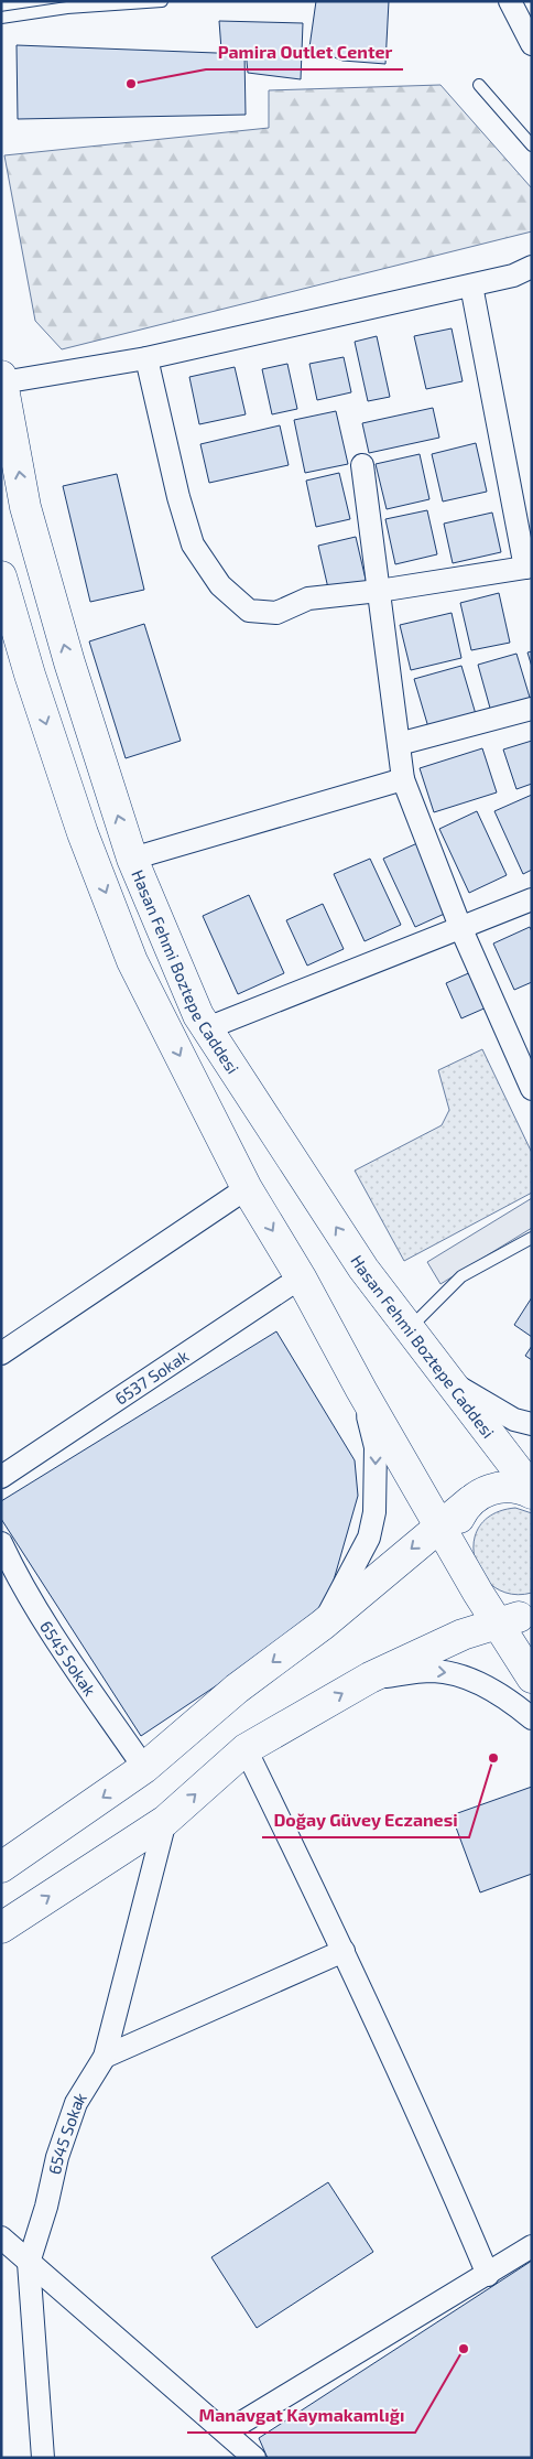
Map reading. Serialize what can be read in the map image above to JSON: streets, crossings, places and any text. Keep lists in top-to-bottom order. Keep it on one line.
{"streets":{"main road":["Hasan Fehmi Boztepe Caddesi"],"street":["6537 Sokak","6545 Sokak"]},"places":["Pamira Outlet Center","Doğay Güvey Eczanesi","Manavgat Kaymakamlığı"]}
